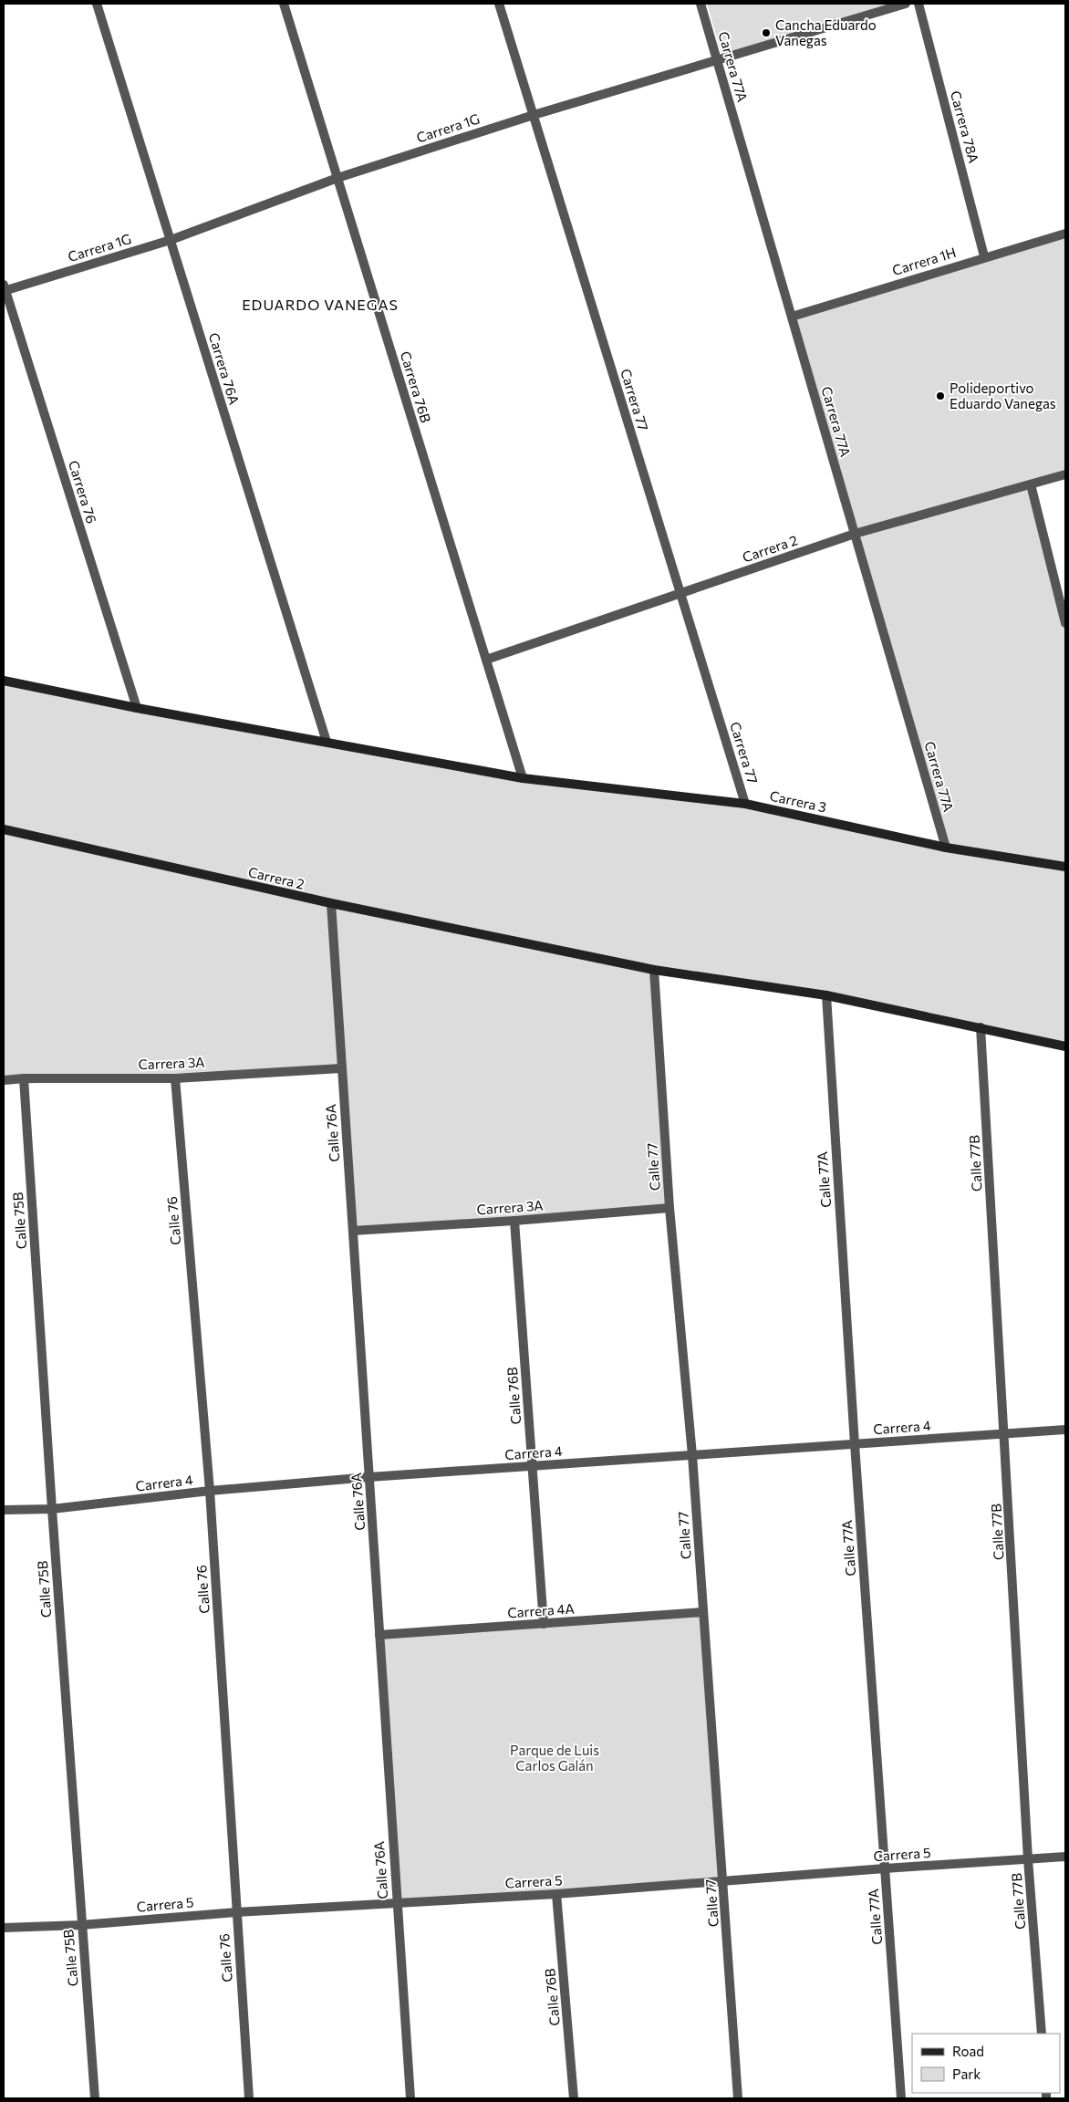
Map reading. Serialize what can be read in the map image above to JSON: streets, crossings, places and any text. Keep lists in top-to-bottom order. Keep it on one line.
{"streets":{"main road":["Carrera 2","Carrera 3"],"street":["Carrera 77A","Carrera 78A","Carrera 1G","Carrera 1H","Carrera 76A","Carrera 76B","Carrera 77","Carrera 76","Carrera 3A","Calle 76A","Calle 77B","Calle 77","Calle 77A","Calle 75B","Calle 76","Calle 76B","Carrera 4","Carrera 4A","Carrera 5"]},"crossings":[["Carrera 77A","Carrera 1G"],["Carrera 77A","Carrera 1H"],["Carrera 77A","Carrera 2"],["Carrera 77A","Carrera 3"],["Carrera 78A","Carrera 1H"],["Carrera 1G","Carrera 76A"],["Carrera 1G","Carrera 76B"],["Carrera 1G","Carrera 77"],["Carrera 1G","Carrera 76"],["Carrera 76B","Carrera 2"],["Carrera 76B","Carrera 3"],["Carrera 77","Carrera 2"],["Carrera 77","Carrera 3"],["Carrera 2","Calle 76A"],["Carrera 2","Calle 77"],["Carrera 3A","Calle 76A"],["Carrera 3A","Calle 77"],["Carrera 3A","Calle 75B"],["Carrera 3A","Calle 76"],["Carrera 3A","Calle 76B"],["Calle 76A","Carrera 4"],["Calle 76A","Carrera 4A"],["Calle 76A","Carrera 5"],["Calle 77B","Carrera 4"],["Calle 77B","Carrera 5"],["Calle 77","Carrera 4"],["Calle 77","Carrera 4A"],["Calle 77","Carrera 5"],["Calle 77A","Carrera 4"],["Calle 77A","Carrera 5"],["Calle 75B","Carrera 4"],["Calle 75B","Carrera 5"],["Calle 76","Carrera 4"],["Calle 76","Carrera 5"],["Calle 76B","Carrera 4"],["Calle 76B","Carrera 4A"],["Calle 76B","Carrera 5"]],"districts":["EDUARDO VANEGAS"],"parks":["Parque de Luis Carlos Galán"],"places":["Cancha Eduardo Vanegas","Polideportivo Eduardo Vanegas"],"legend":["Road","Park"]}
